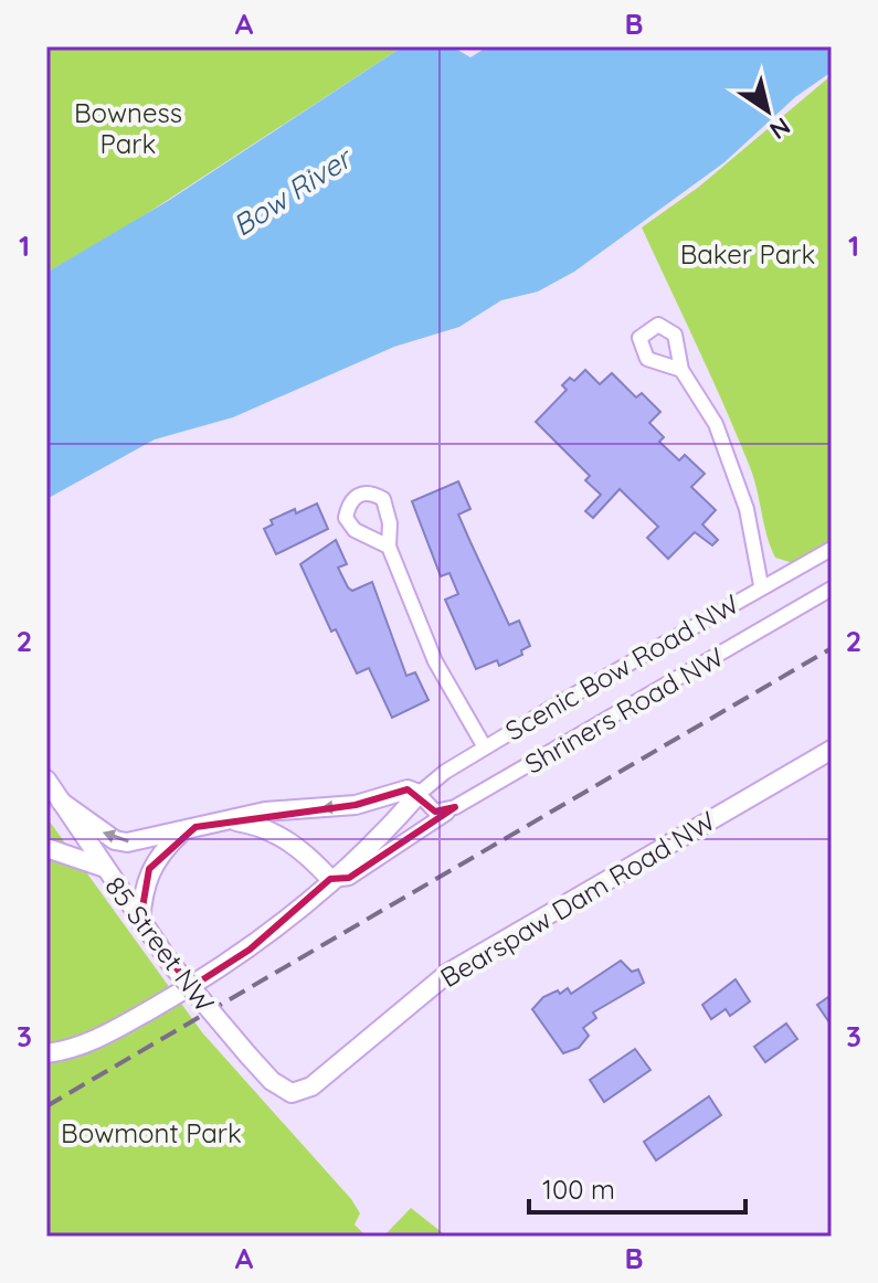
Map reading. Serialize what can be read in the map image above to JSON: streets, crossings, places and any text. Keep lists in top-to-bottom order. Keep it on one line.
{"streets":{"street":["Scenic Bow Road NW","Shriners Road NW","Bearspaw Dam Road NW","85 Street NW"]},"crossings":[["Bearspaw Dam Road NW","85 Street NW"]],"water":["Bow River"],"parks":["Bowness Park","Baker Park","Bowmont Park"],"scale_bar":"100 m","north":"bottom right","grid":{"columns":["A","B"],"rows":["1","2","3"]}}
